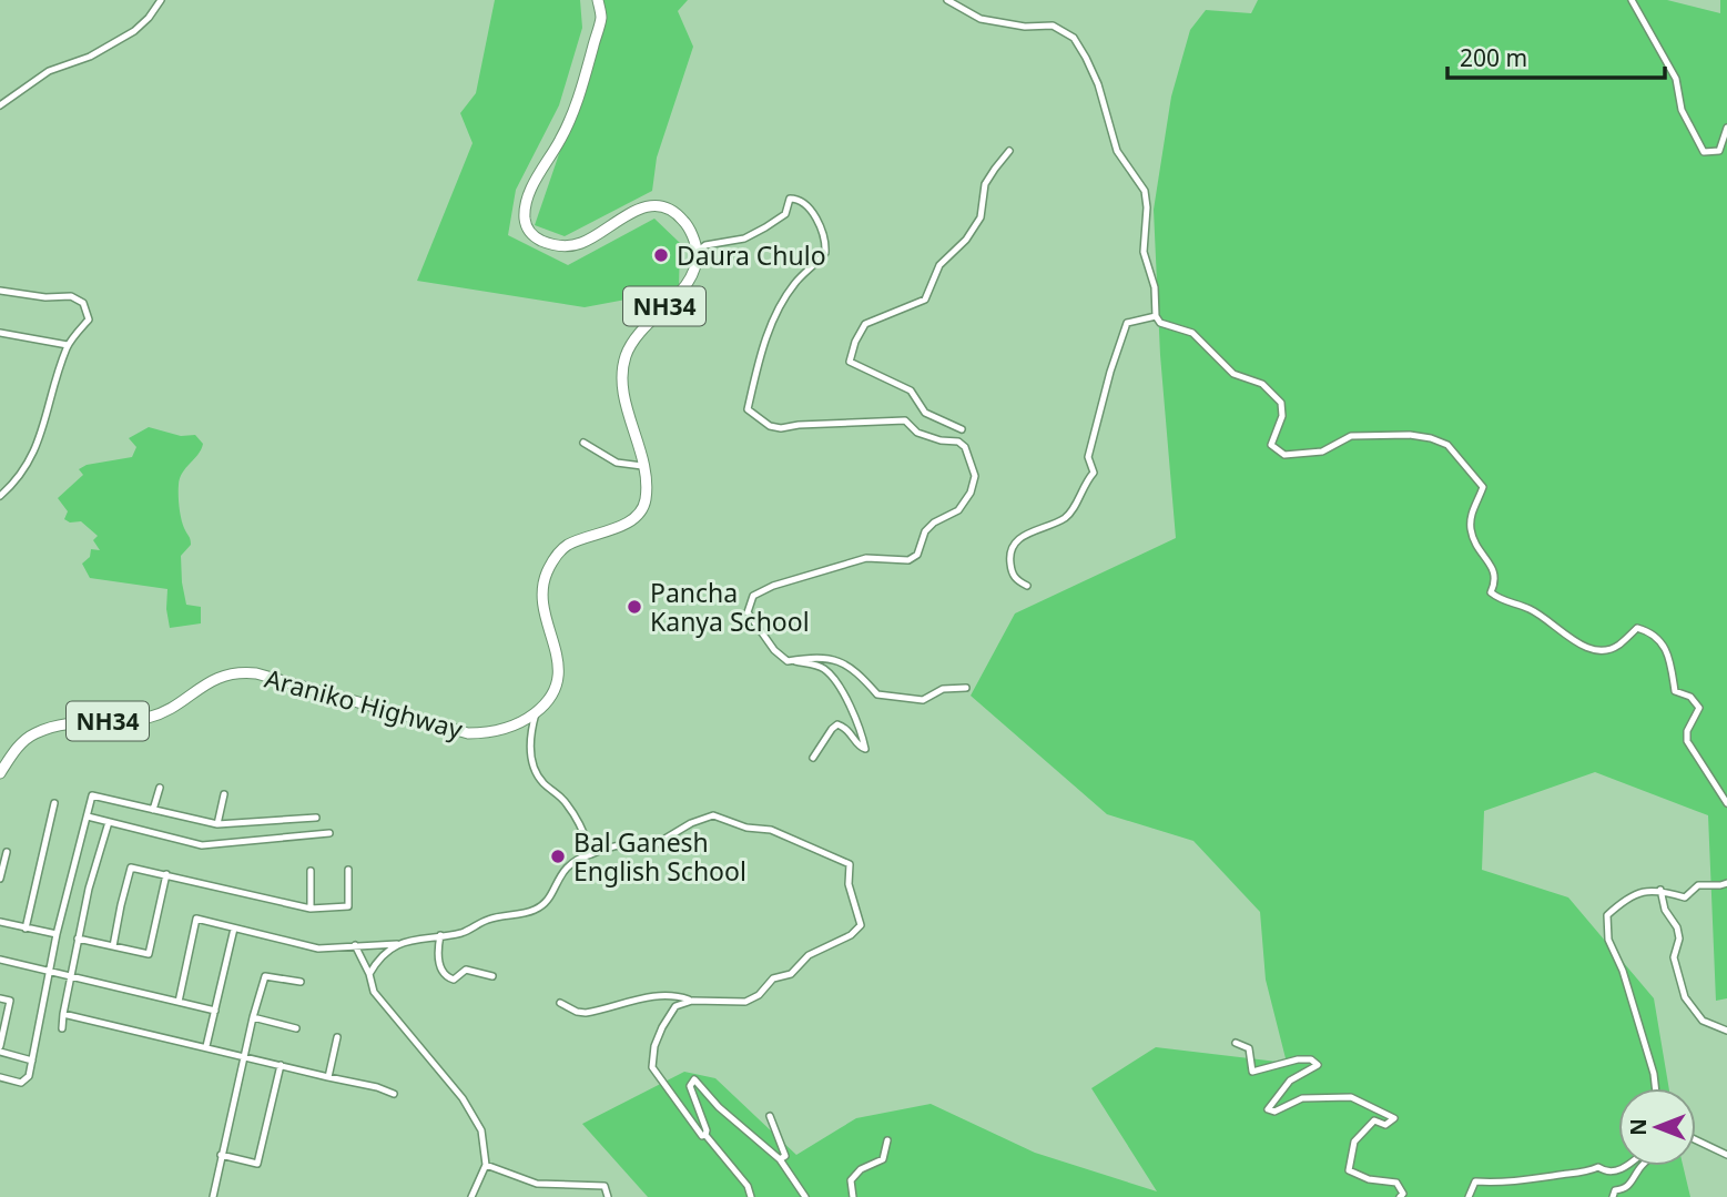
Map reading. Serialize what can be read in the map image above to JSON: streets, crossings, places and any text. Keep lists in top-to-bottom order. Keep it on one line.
{"streets":{"highway":["NH34","Araniko Highway"]},"crossings":[["NH34","Araniko Highway"]],"places":["Daura Chulo","Pancha Kanya School","Bal Ganesh English School"],"scale_bar":"200 m","north":"left"}
